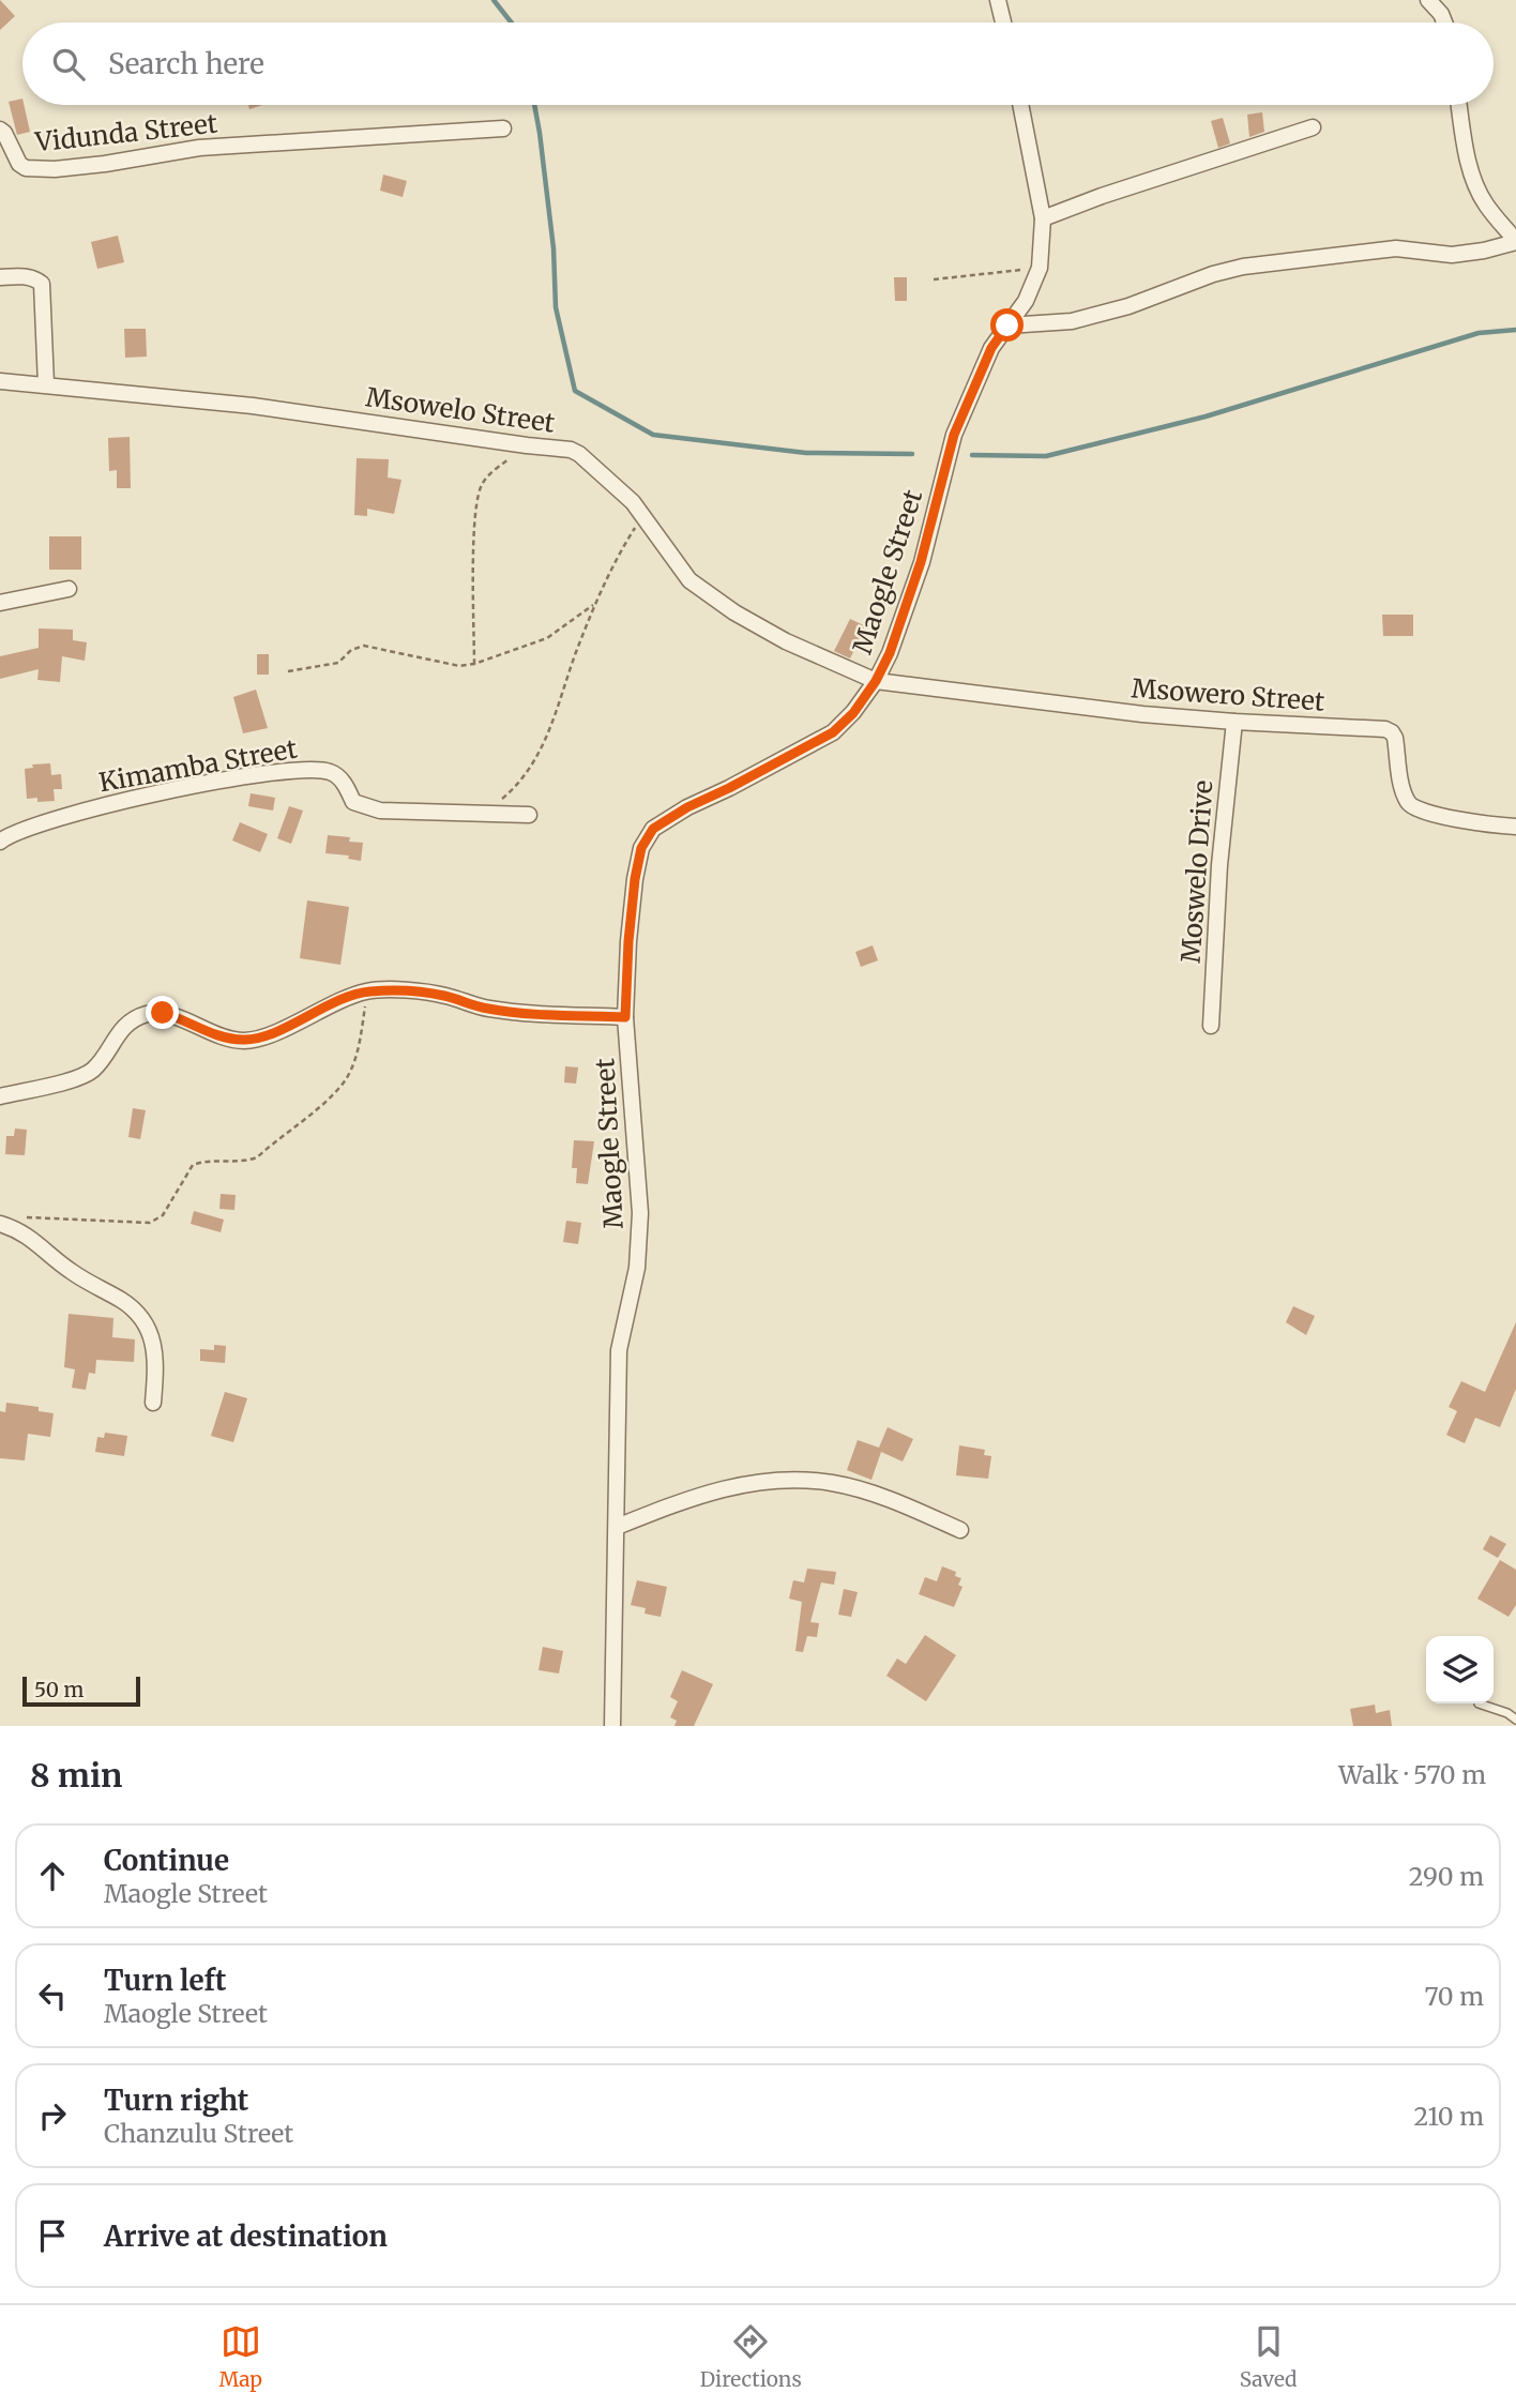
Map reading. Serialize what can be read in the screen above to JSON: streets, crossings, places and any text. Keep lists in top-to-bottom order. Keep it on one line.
{"streets":{"street":["Vidunda Street","Msowelo Street","Maogle Street","Msowero Street","Kimamba Street","Moswelo Drive"]},"crossings":[["Msowelo Street","Maogle Street"],["Msowelo Street","Msowero Street"],["Maogle Street","Msowero Street"],["Msowero Street","Moswelo Drive"]],"scale_bar":"50 m","page":{"search":"Search here","scale":"50 m","heading":["8 min","Walk · 570 m"],"list":[["Continue","Maogle Street","290 m"],["Turn left","Maogle Street","70 m"],["Turn right","Chanzulu Street","210 m"],"Arrive at destination"],"nav":["Map","Directions","Saved"]}}
